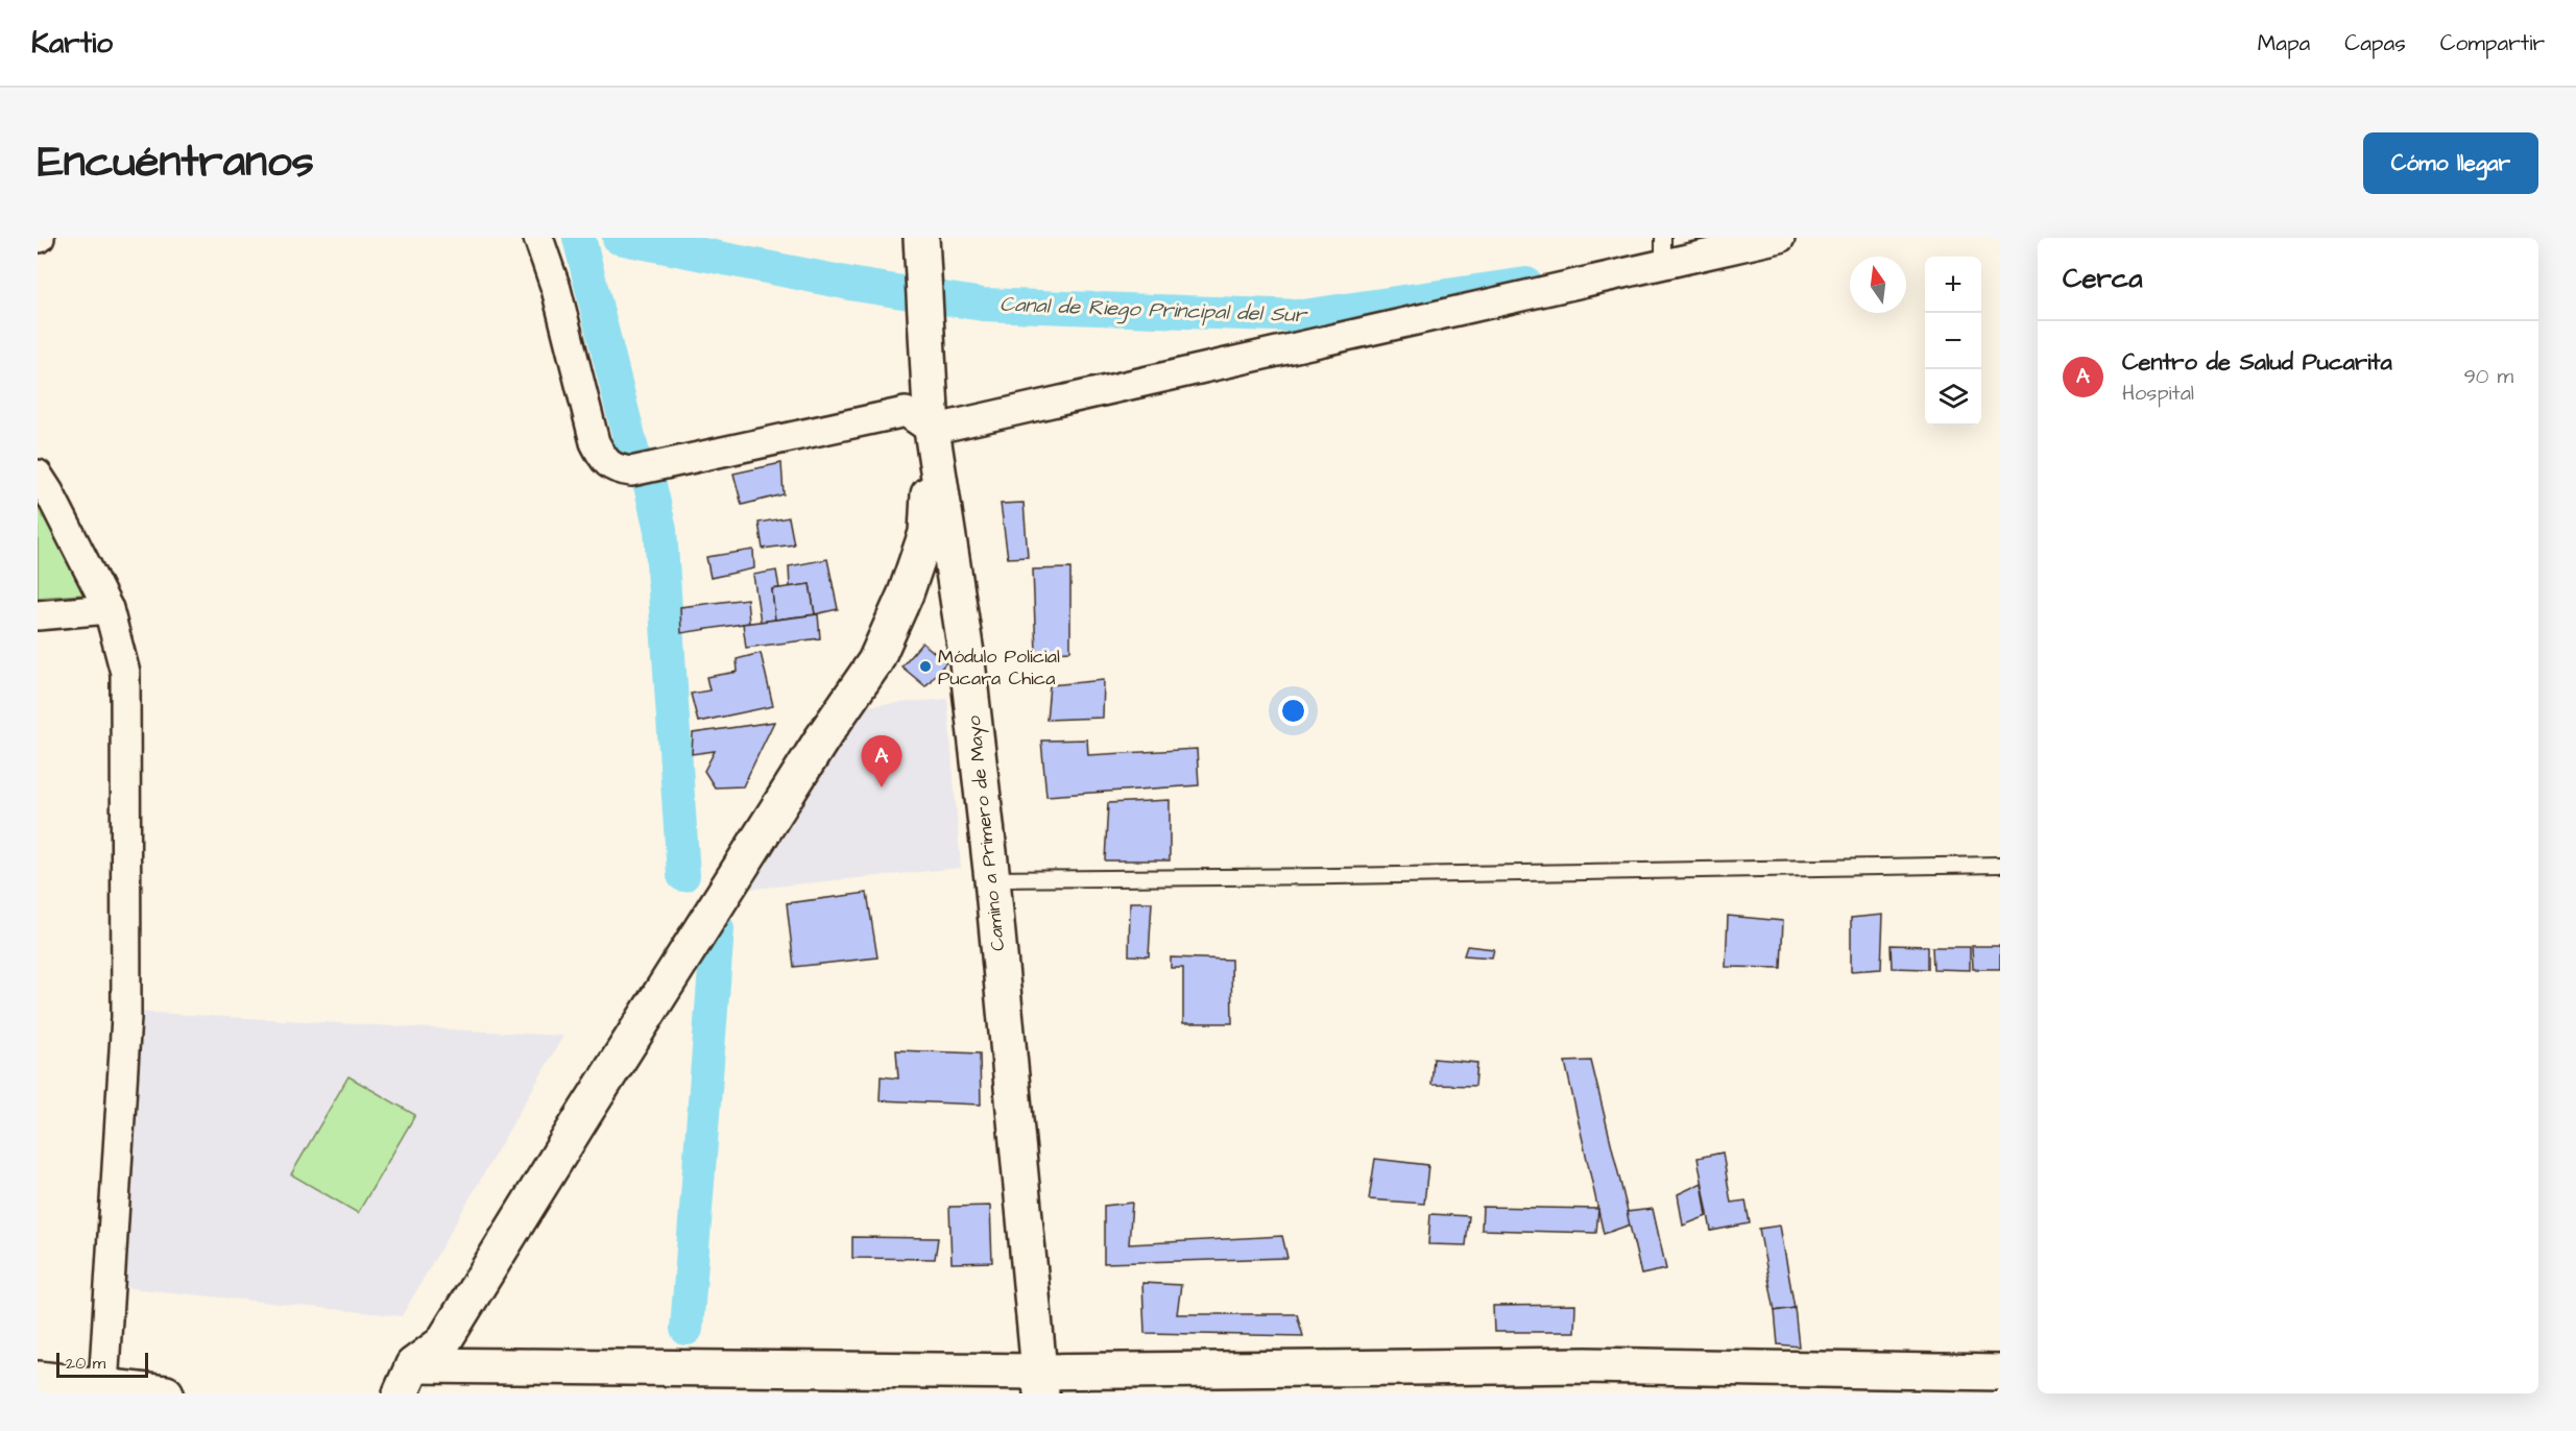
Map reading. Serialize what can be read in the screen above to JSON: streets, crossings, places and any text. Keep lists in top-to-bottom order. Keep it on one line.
{"streets":{"main road":["Camino a Primero de Mayo"]},"water":["Canal de Riego Principal del Sur"],"places":["Módulo Policial Pucara Chica"],"scale_bar":"20 m","north":"top","page":{"header":"Kartio","nav":["Mapa","Capas","Compartir"],"title":"Encuéntranos","buttons":"Cómo llegar","heading":"Cerca","map_buttons":["+","−"],"list":[{"mark":"A","name":"Centro de Salud Pucarita","note":"Hospital","value":"90 m"}],"pins":"A","scale":"20 m"}}
